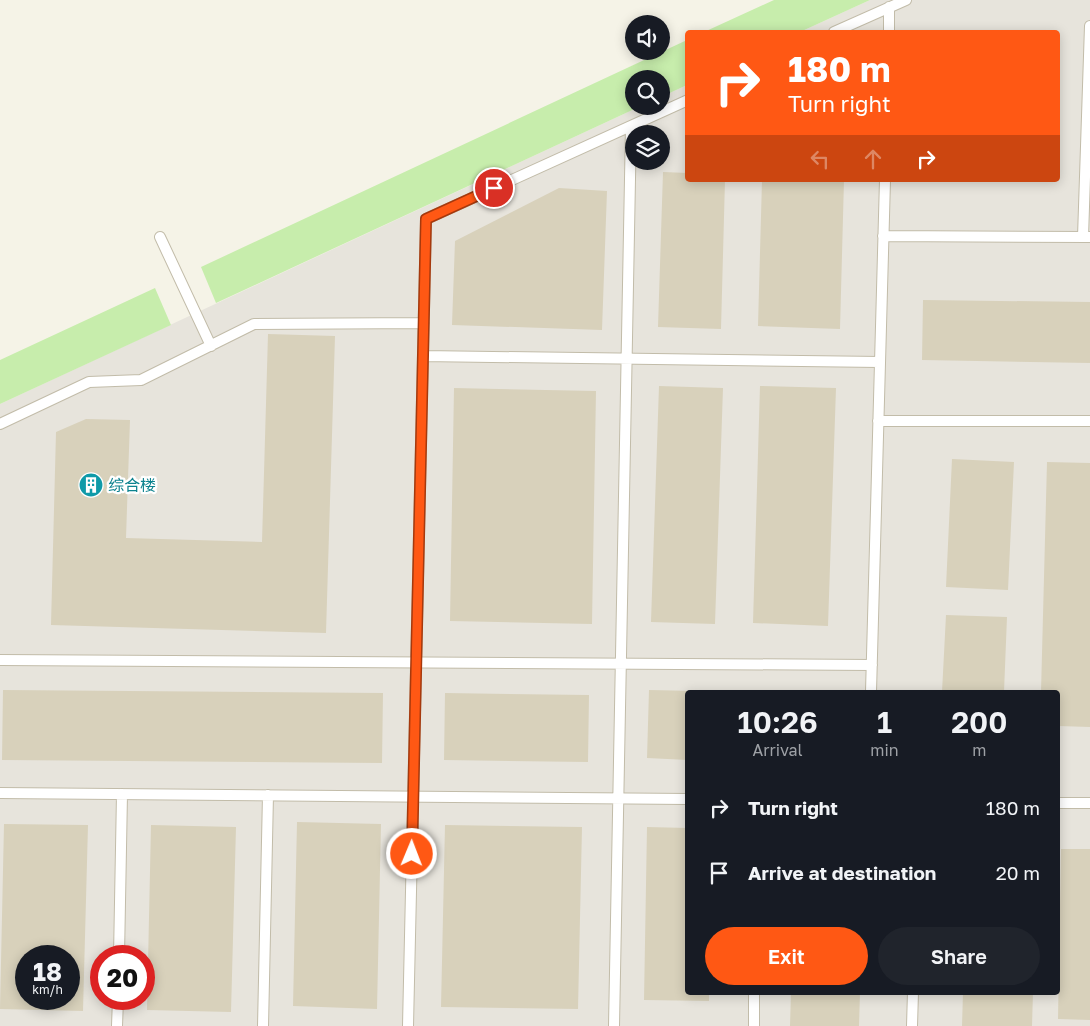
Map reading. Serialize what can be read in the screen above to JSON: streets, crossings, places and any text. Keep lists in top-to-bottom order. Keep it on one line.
{"places":{"building":["综合楼"]},"page":{"turn":["180 m","Turn right"],"eta":["10:26","Arrival","1","min","200","m"],"list":[{"name":"Turn right","value":"180 m"},{"name":"Arrive at destination","value":"20 m"}],"buttons":["Exit","Share"],"speed":"18 km/h","limit":"20"}}
